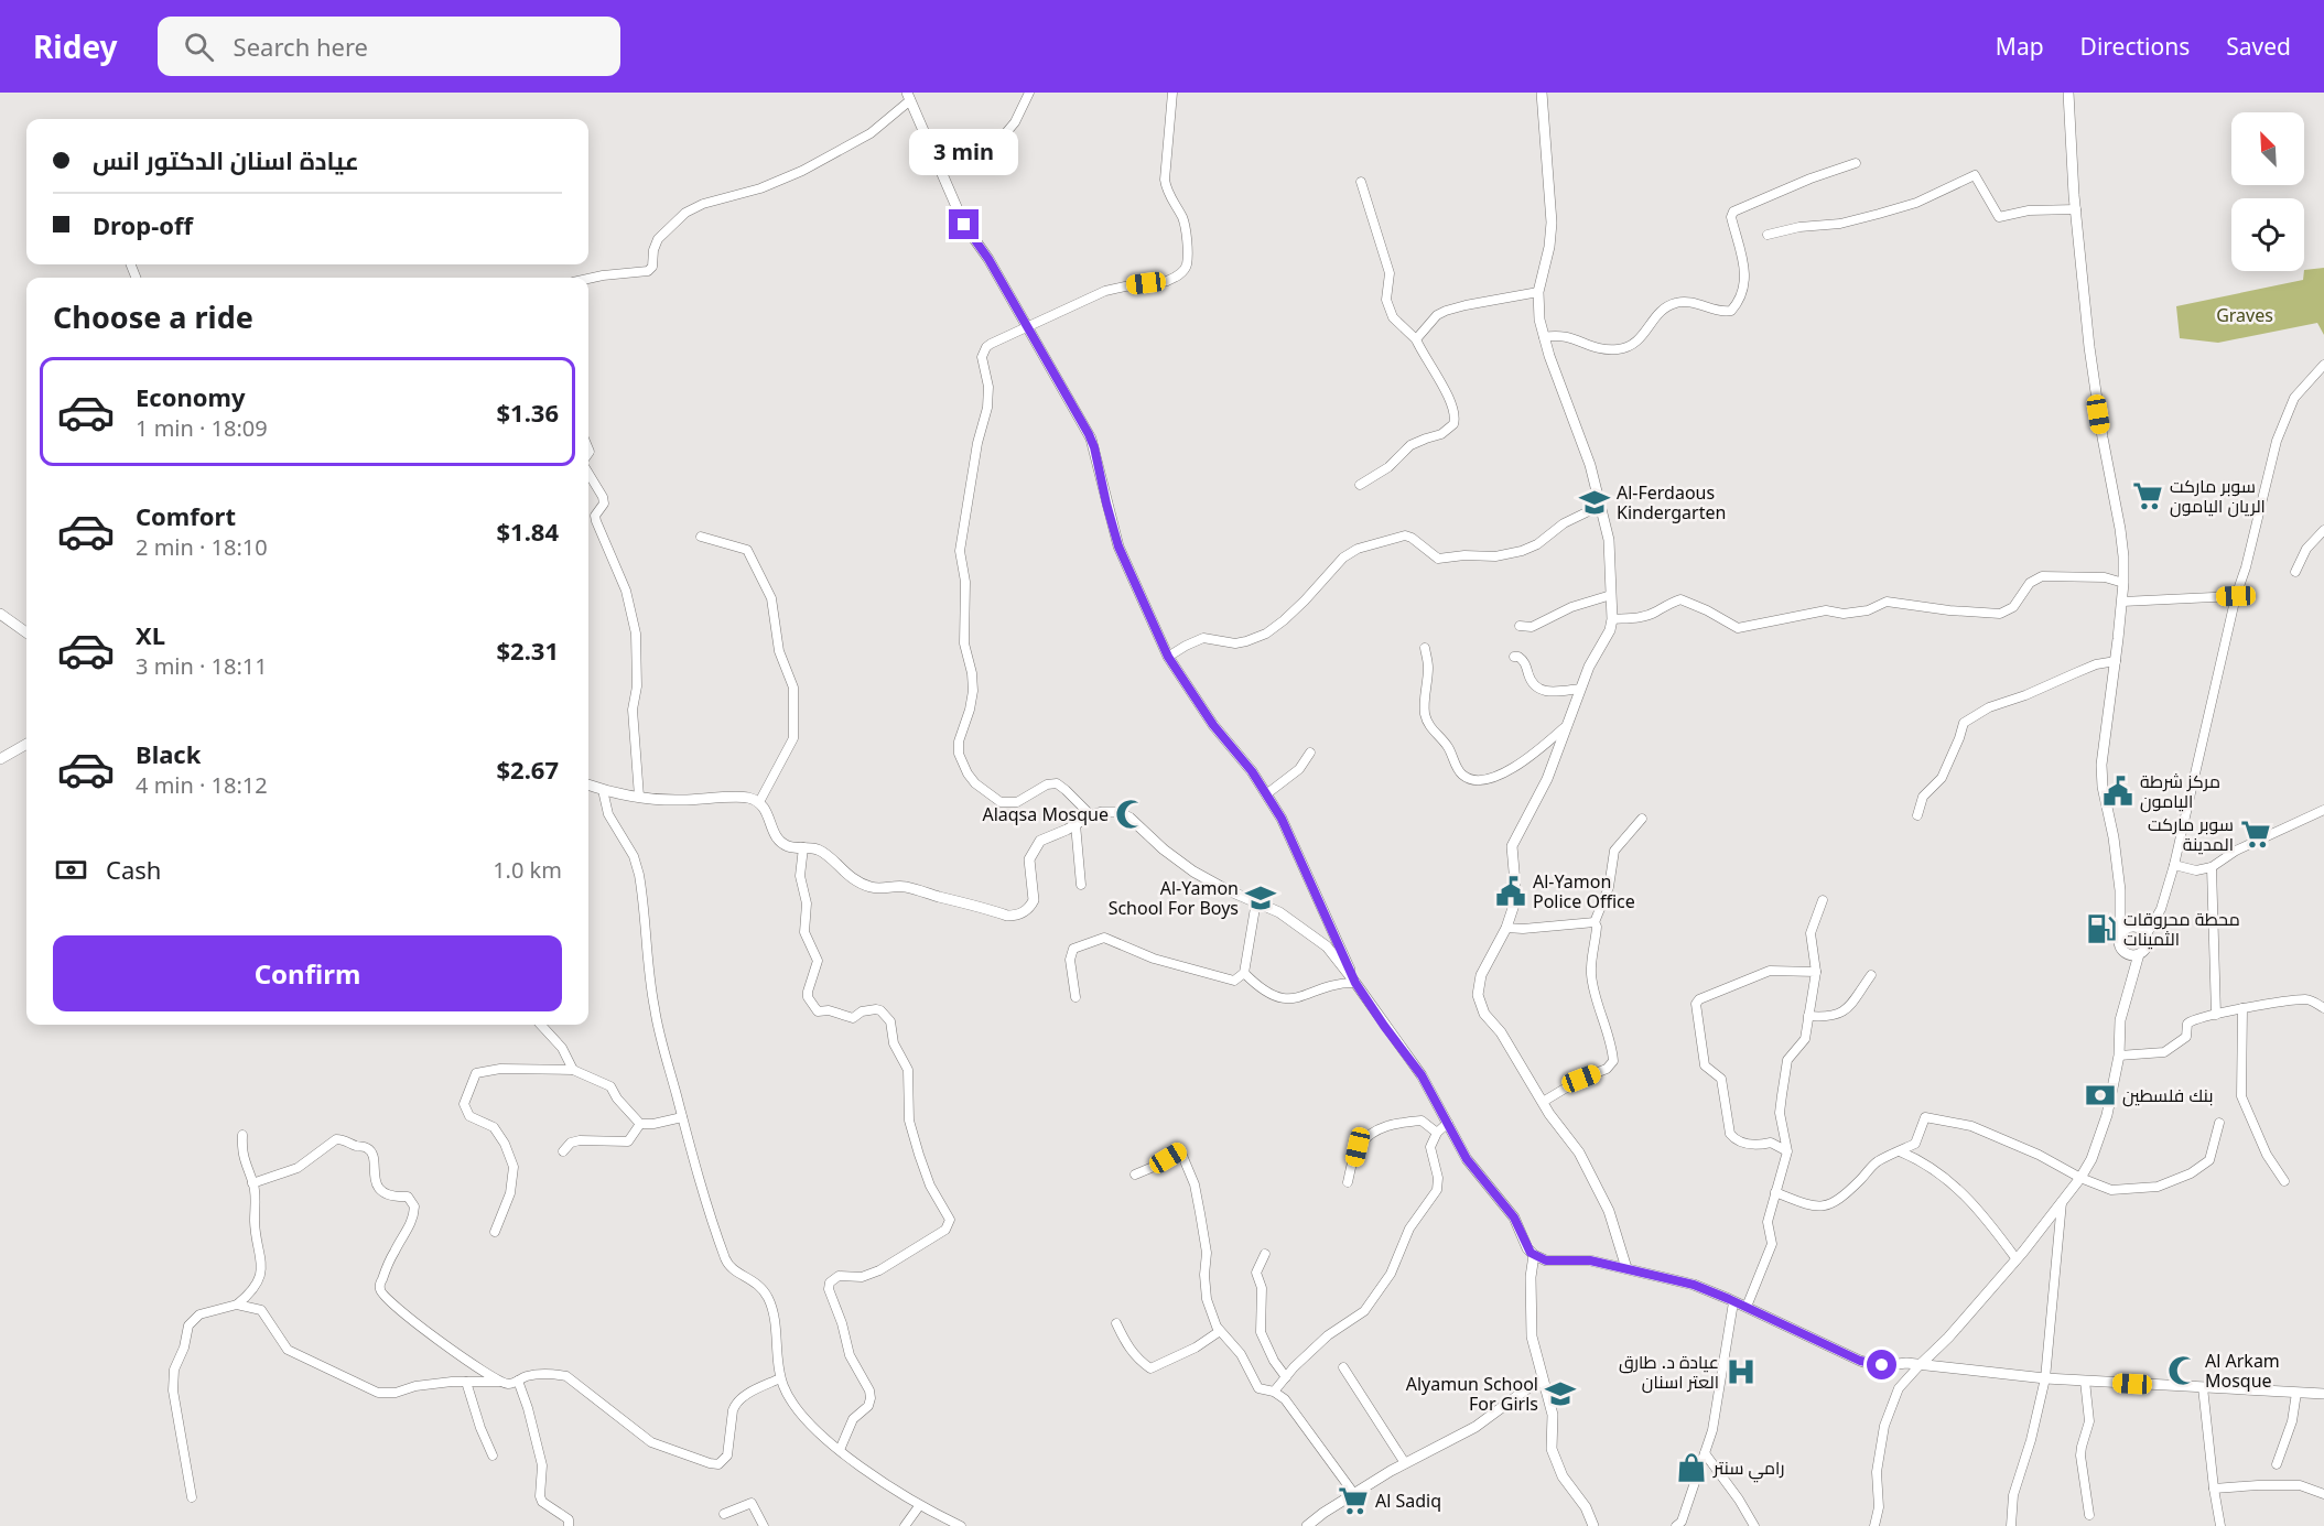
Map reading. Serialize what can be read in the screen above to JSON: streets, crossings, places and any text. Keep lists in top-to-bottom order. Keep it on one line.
{"parks":["Graves"],"places":{"supermarket":["سوبر ماركت الريان اليامون","سوبر ماركت المدينة","Al Sadiq"],"school or university":["Al-Ferdaous Kindergarten","Al-Yamon School For Boys","Alyamun School For Girls"],"public building":["مركز شرطة اليامون","Al-Yamon Police Office"],"mosque":["Alaqsa Mosque","Al Arkam Mosque"],"fuel station":["محطة محروقات الثمينات"],"bank":["بنك فلسطين"],"hospital":["عيادة د. طارق العتر اسنان"],"shop":["رامي سنتر"]},"north":"top left","page":{"header":"Ridey","search":"Search here","nav":["Map","Directions","Saved"],"banner":["عيادة اسنان الدكتور انس","Drop-off"],"bubble":"3 min","heading":"Choose a ride","list":[{"name":"Economy","note":"1 min · 18:09","value":"$1.36"},{"name":"Comfort","note":"2 min · 18:10","value":"$1.84"},{"name":"XL","note":"3 min · 18:11","value":"$2.31"},{"name":"Black","note":"4 min · 18:12","value":"$2.67"}],"pay":["Cash","1.0 km"],"buttons":"Confirm"}}
